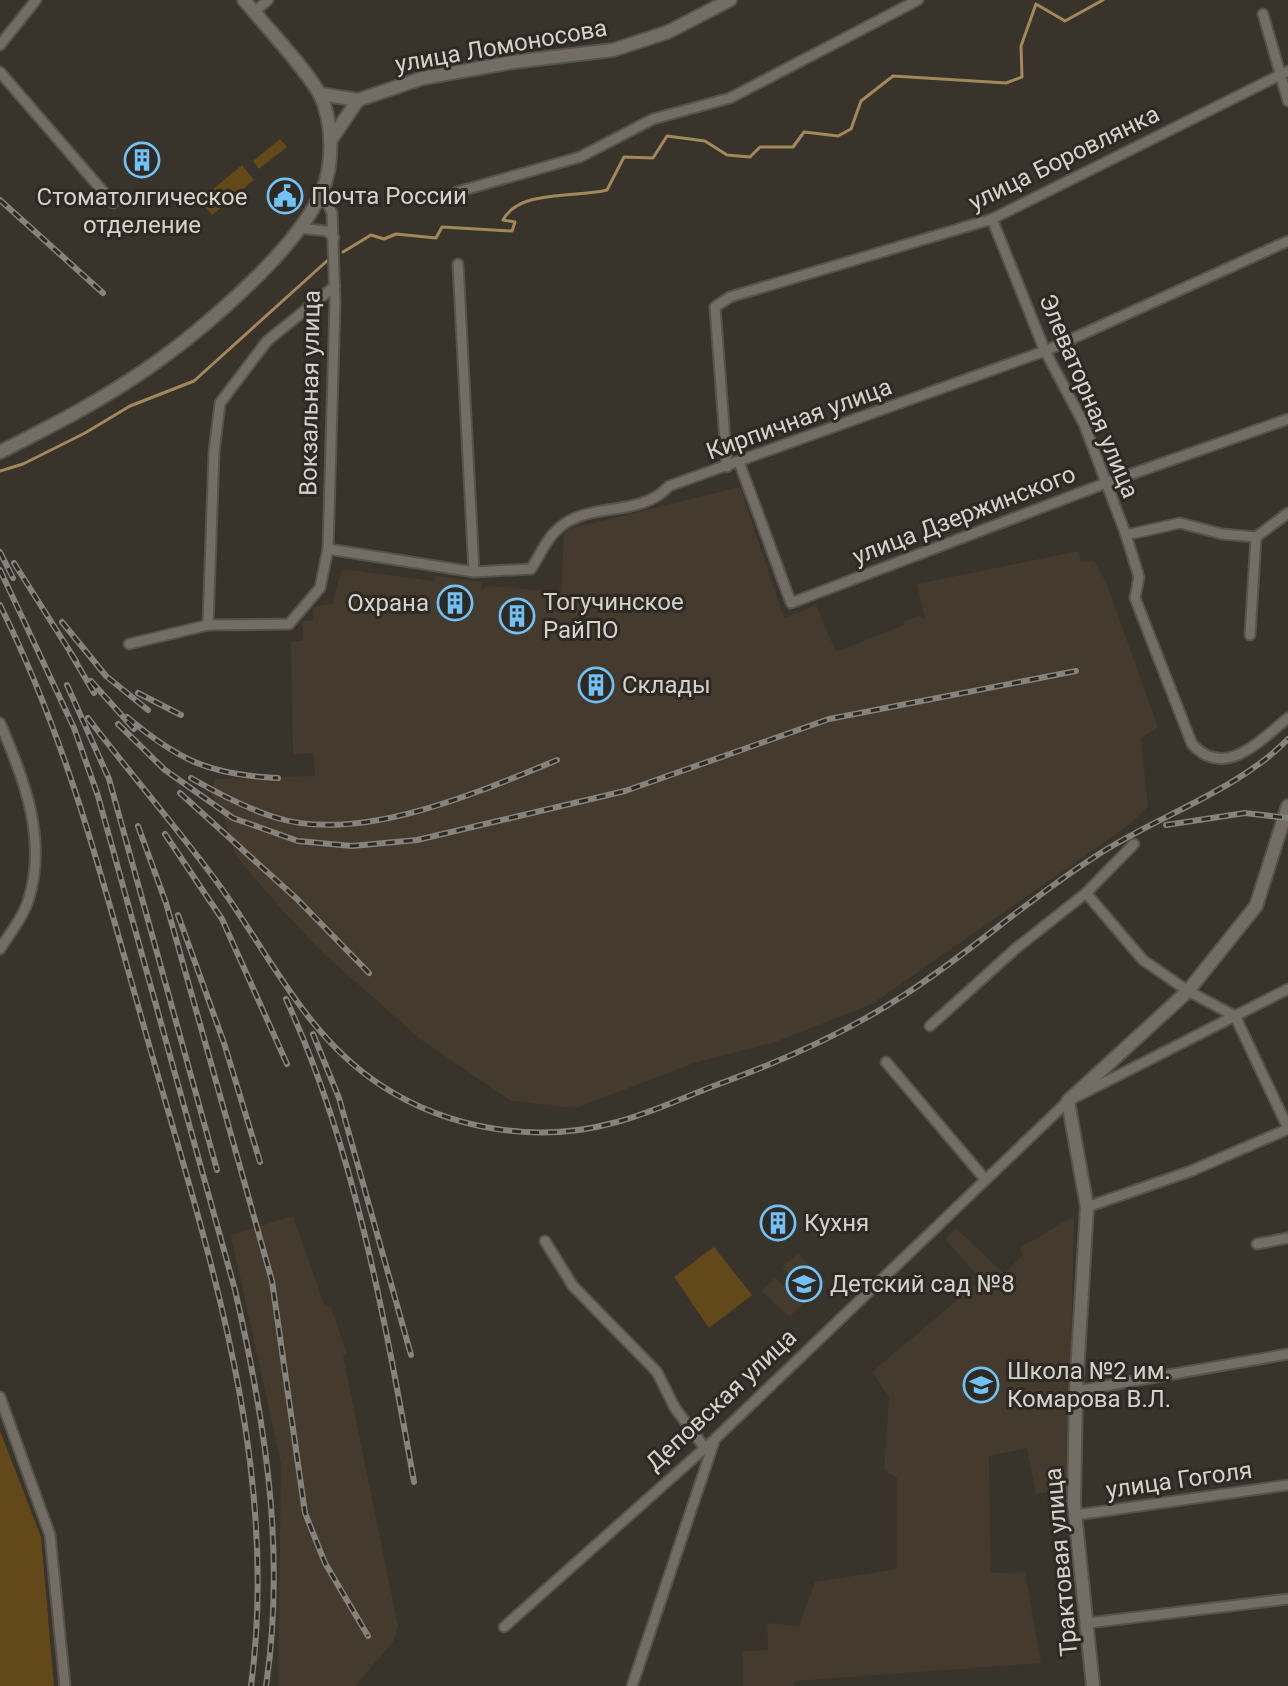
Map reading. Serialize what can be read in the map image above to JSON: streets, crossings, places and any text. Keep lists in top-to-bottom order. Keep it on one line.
{"streets":{"main road":["улица Ломоносова","Деповская улица","Трактовая улица"],"street":["улица Боровлянка","Вокзальная улица","Элеваторная улица","Кирпичная улица","улица Дзержинского","улица Гоголя"]},"crossings":[["улица Боровлянка","Элеваторная улица"],["улица Боровлянка","Кирпичная улица"],["Вокзальная улица","Кирпичная улица"],["Элеваторная улица","Кирпичная улица"],["Элеваторная улица","улица Дзержинского"],["Кирпичная улица","улица Дзержинского"],["Деповская улица","Трактовая улица"],["улица Гоголя","Трактовая улица"]],"places":{"building":["Стоматолгическое отделение","Охрана","Тогучинское РайПО","Склады","Кухня"],"public building":["Почта России"],"school or university":["Детский сад №8","Школа №2 им. Комарова В.Л."]}}
